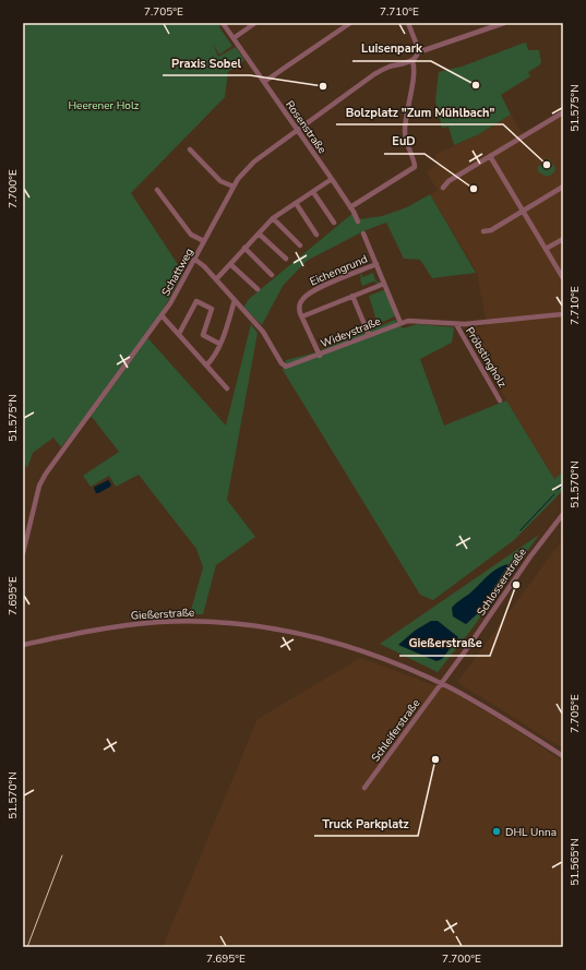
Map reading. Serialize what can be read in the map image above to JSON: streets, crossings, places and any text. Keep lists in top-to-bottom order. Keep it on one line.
{"streets":{"street":["Rosenstraße","Eichengrund","Schattweg","Wideystraße","Pröbstingholz","Schlosserstraße","Gießerstraße","Schleiferstraße"]},"crossings":[["Rosenstraße","Schattweg"],["Schattweg","Wideystraße"],["Wideystraße","Pröbstingholz"],["Schlosserstraße","Gießerstraße"],["Schlosserstraße","Schleiferstraße"],["Gießerstraße","Schleiferstraße"]],"parks":["Heerener Holz"],"places":["Luisenpark","Praxis Sobel","Bolzplatz \"Zum Mühlbach\"","EuD","Gießerstraße","Truck Parkplatz","DHL Unna"],"coordinates":["7.705°E","7.710°E","51.575°N","7.700°E","51.570°N","7.695°E","51.565°N"]}
